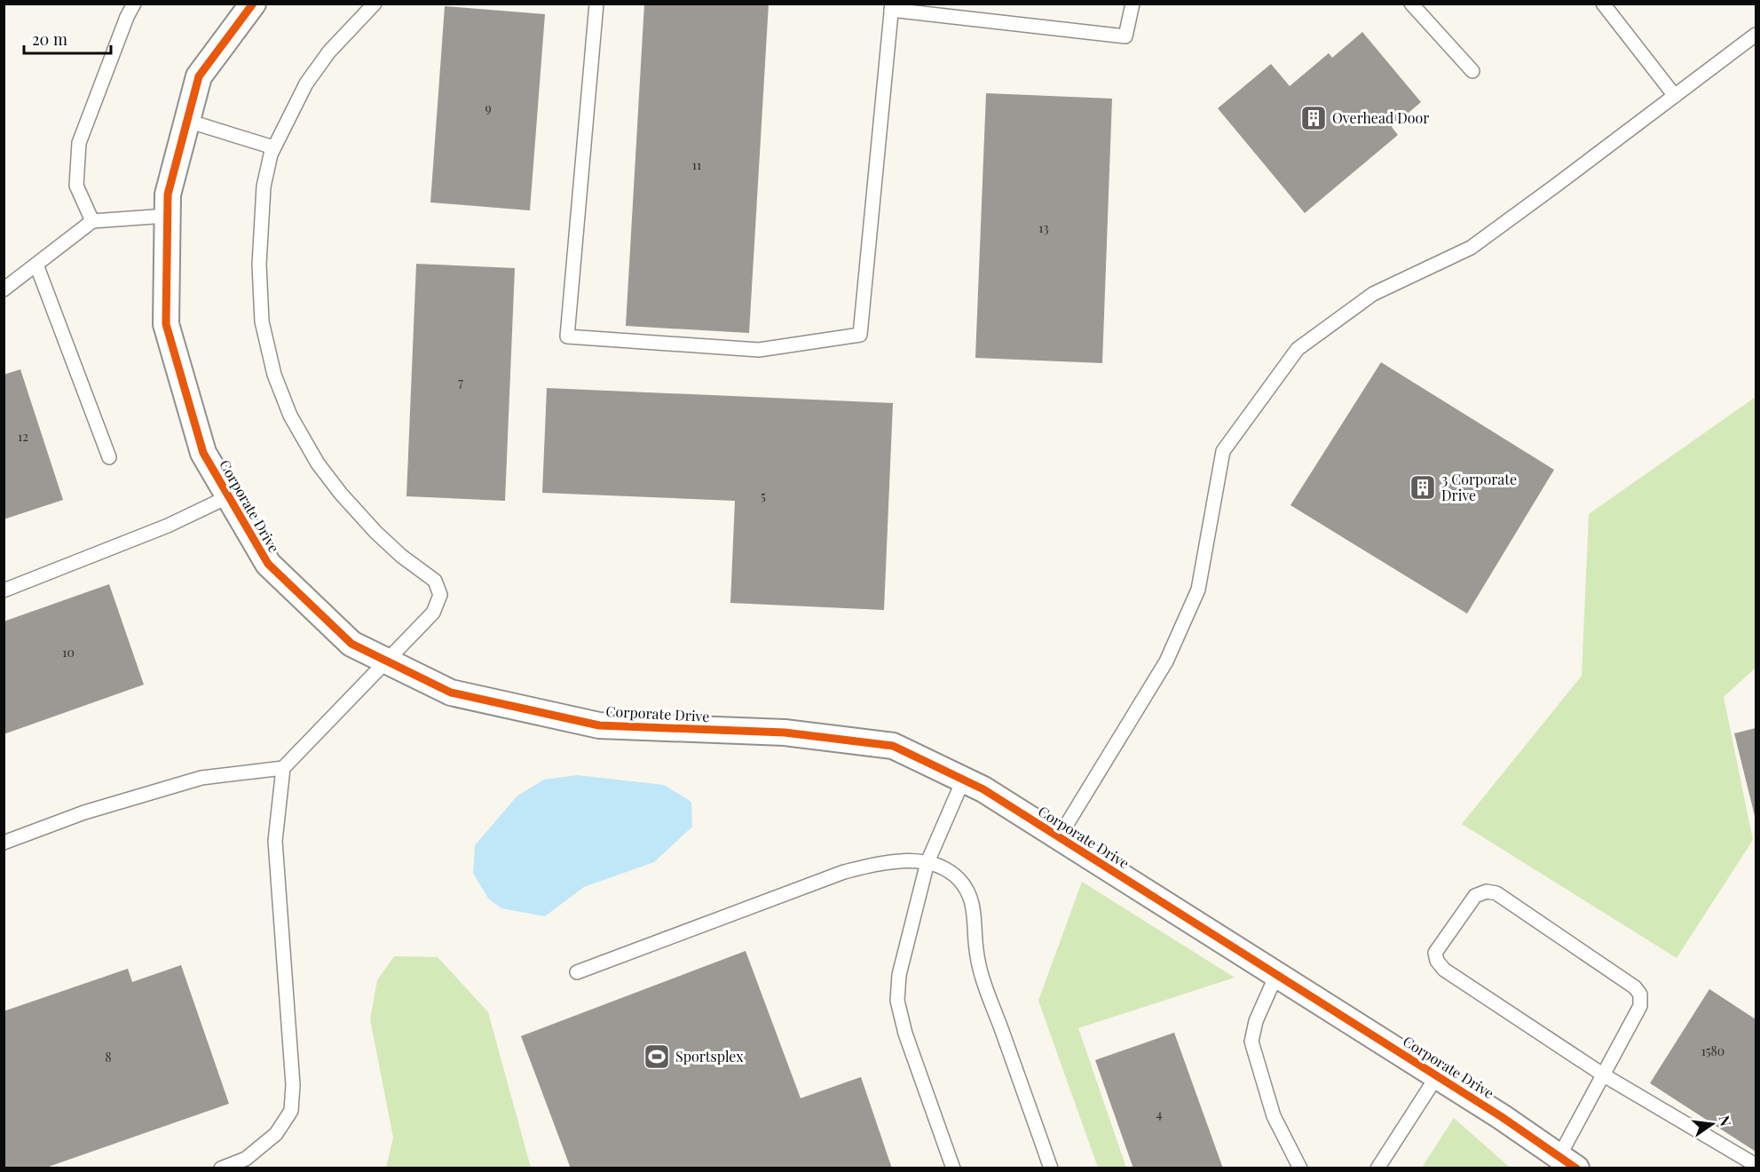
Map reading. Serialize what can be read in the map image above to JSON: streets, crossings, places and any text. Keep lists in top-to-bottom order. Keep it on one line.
{"streets":{"street":["Corporate Drive"]},"places":{"building":["Overhead Door","3 Corporate Drive"],"sports":["Sportsplex"]},"house_numbers":["9","11","13","7","12","5","10","1580","8","4"],"scale_bar":"20 m","north":"right"}
